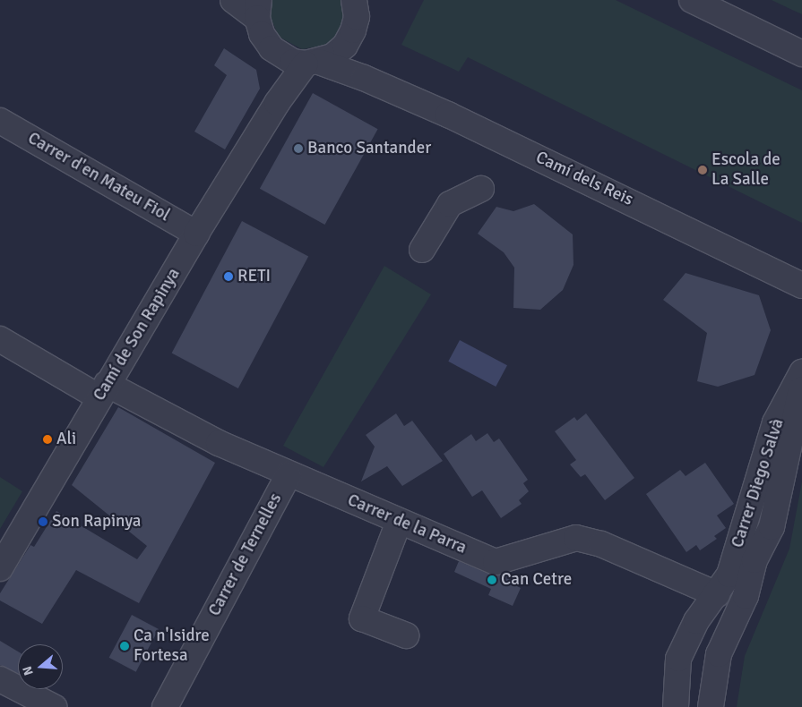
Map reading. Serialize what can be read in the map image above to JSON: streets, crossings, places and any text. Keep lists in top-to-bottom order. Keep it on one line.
{"streets":{"street":["Carrer d'en Mateu Fiol","Camí dels Reis","Camí de Son Rapinya","Carrer Diego Salvà","Carrer de la Parra","Carrer de Ternelles"]},"crossings":[["Carrer d'en Mateu Fiol","Camí de Son Rapinya"],["Camí dels Reis","Camí de Son Rapinya"],["Camí de Son Rapinya","Carrer de la Parra"],["Carrer Diego Salvà","Carrer de la Parra"],["Carrer de la Parra","Carrer de Ternelles"]],"places":["Banco Santander","Escola de La Salle","RETI","Ali","Son Rapinya","Can Cetre","Ca n'Isidre Fortesa"],"north":"left"}
